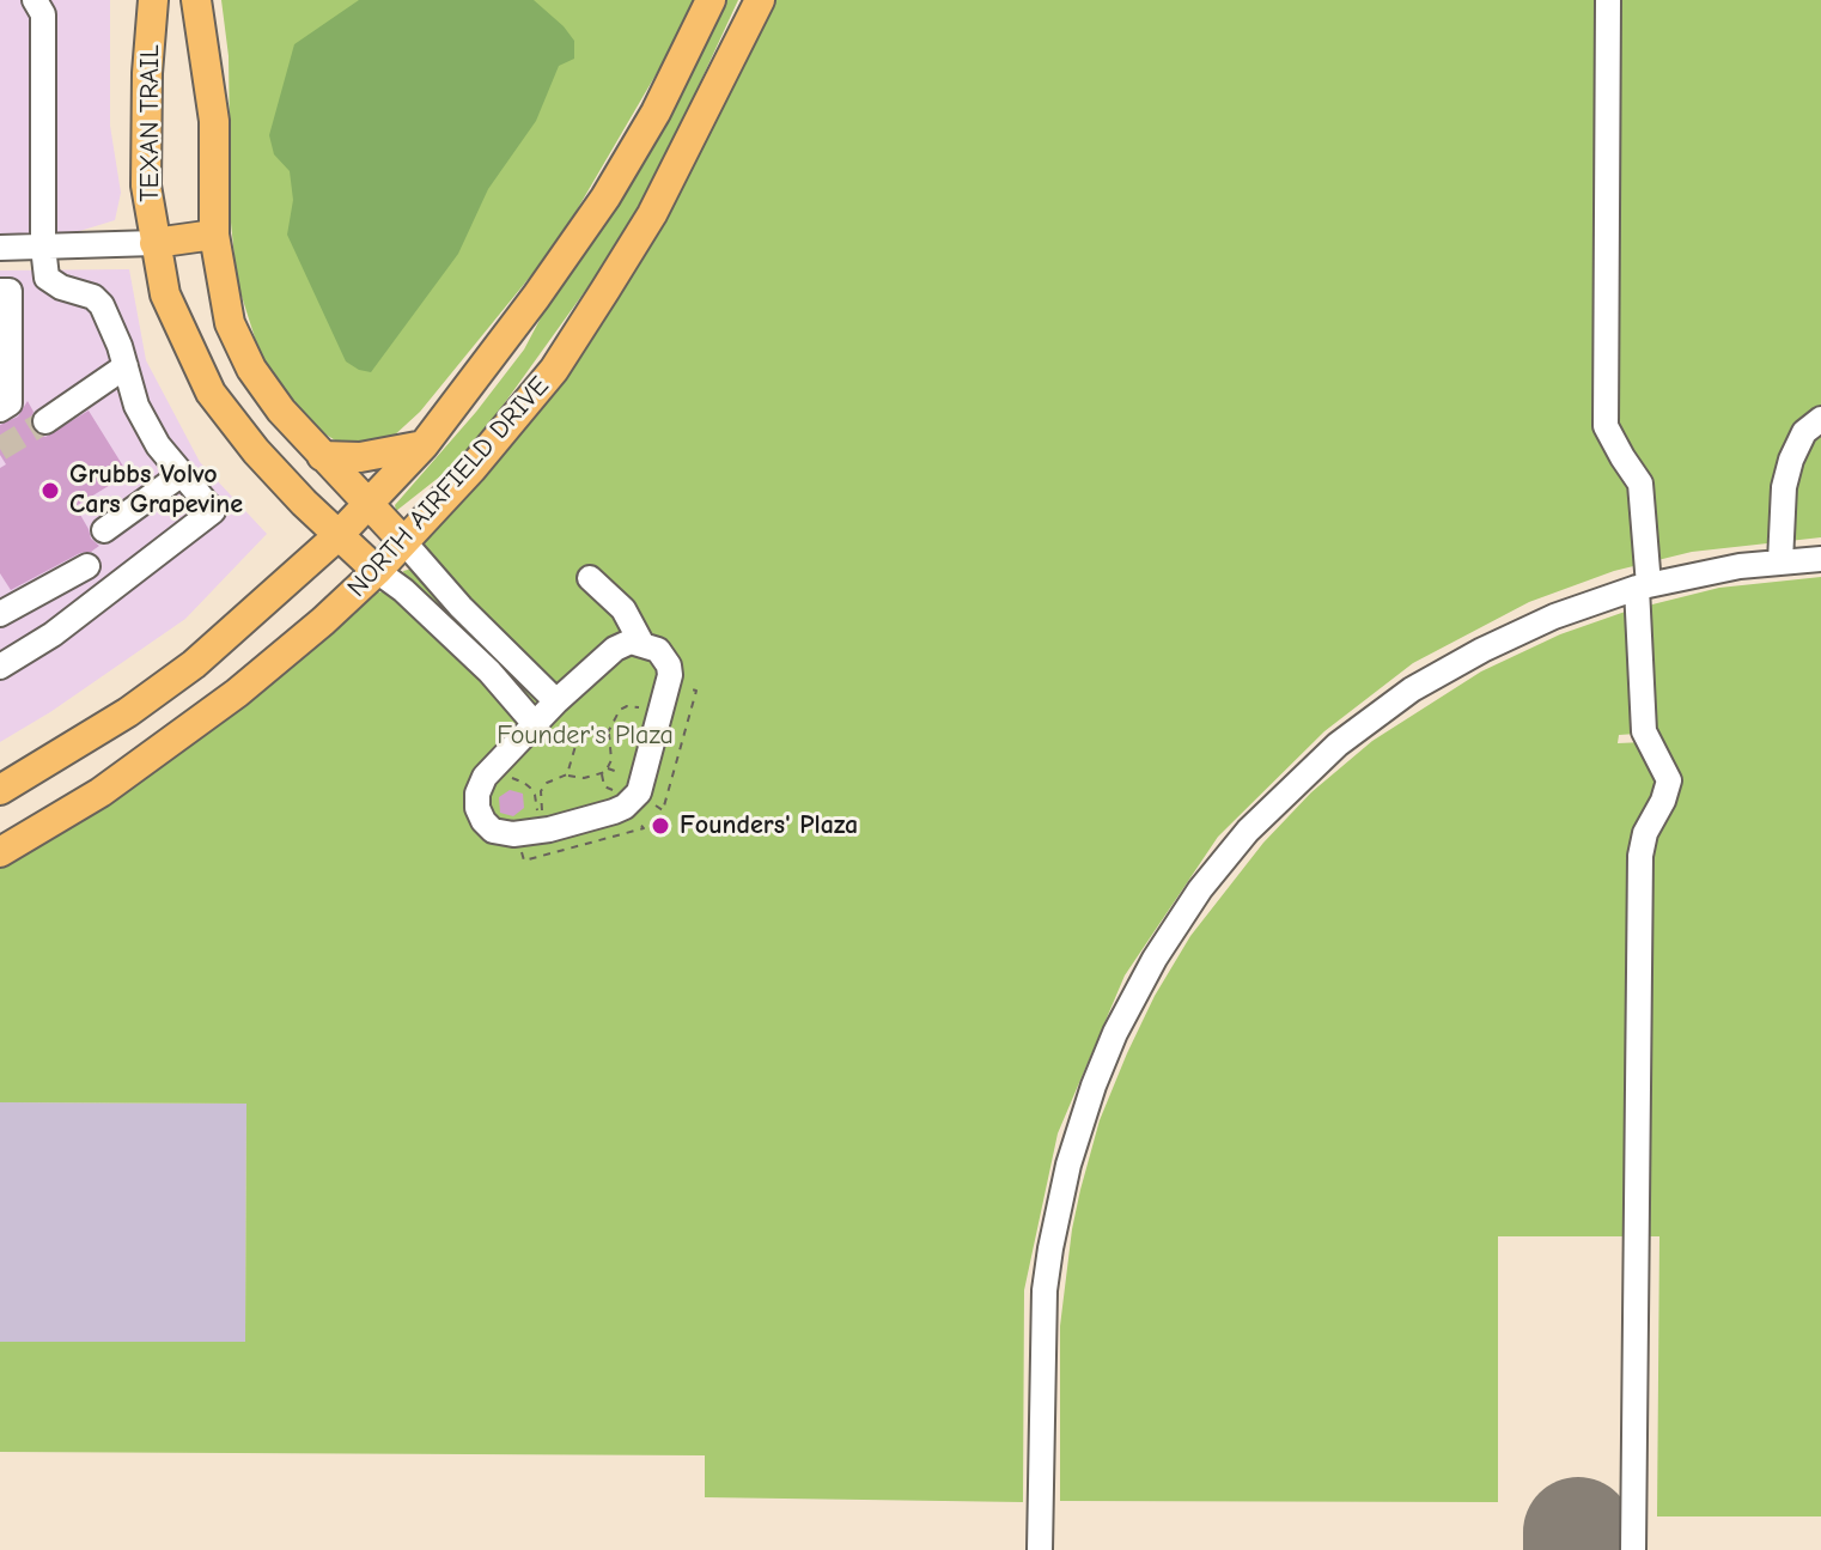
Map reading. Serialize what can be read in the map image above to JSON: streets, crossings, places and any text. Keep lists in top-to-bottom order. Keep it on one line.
{"streets":{"main road":["TEXAN TRAIL","NORTH AIRFIELD DRIVE"]},"crossings":[["TEXAN TRAIL","NORTH AIRFIELD DRIVE"]],"parks":["Founder's Plaza"],"places":["Grubbs Volvo Cars Grapevine","Founders' Plaza"]}
